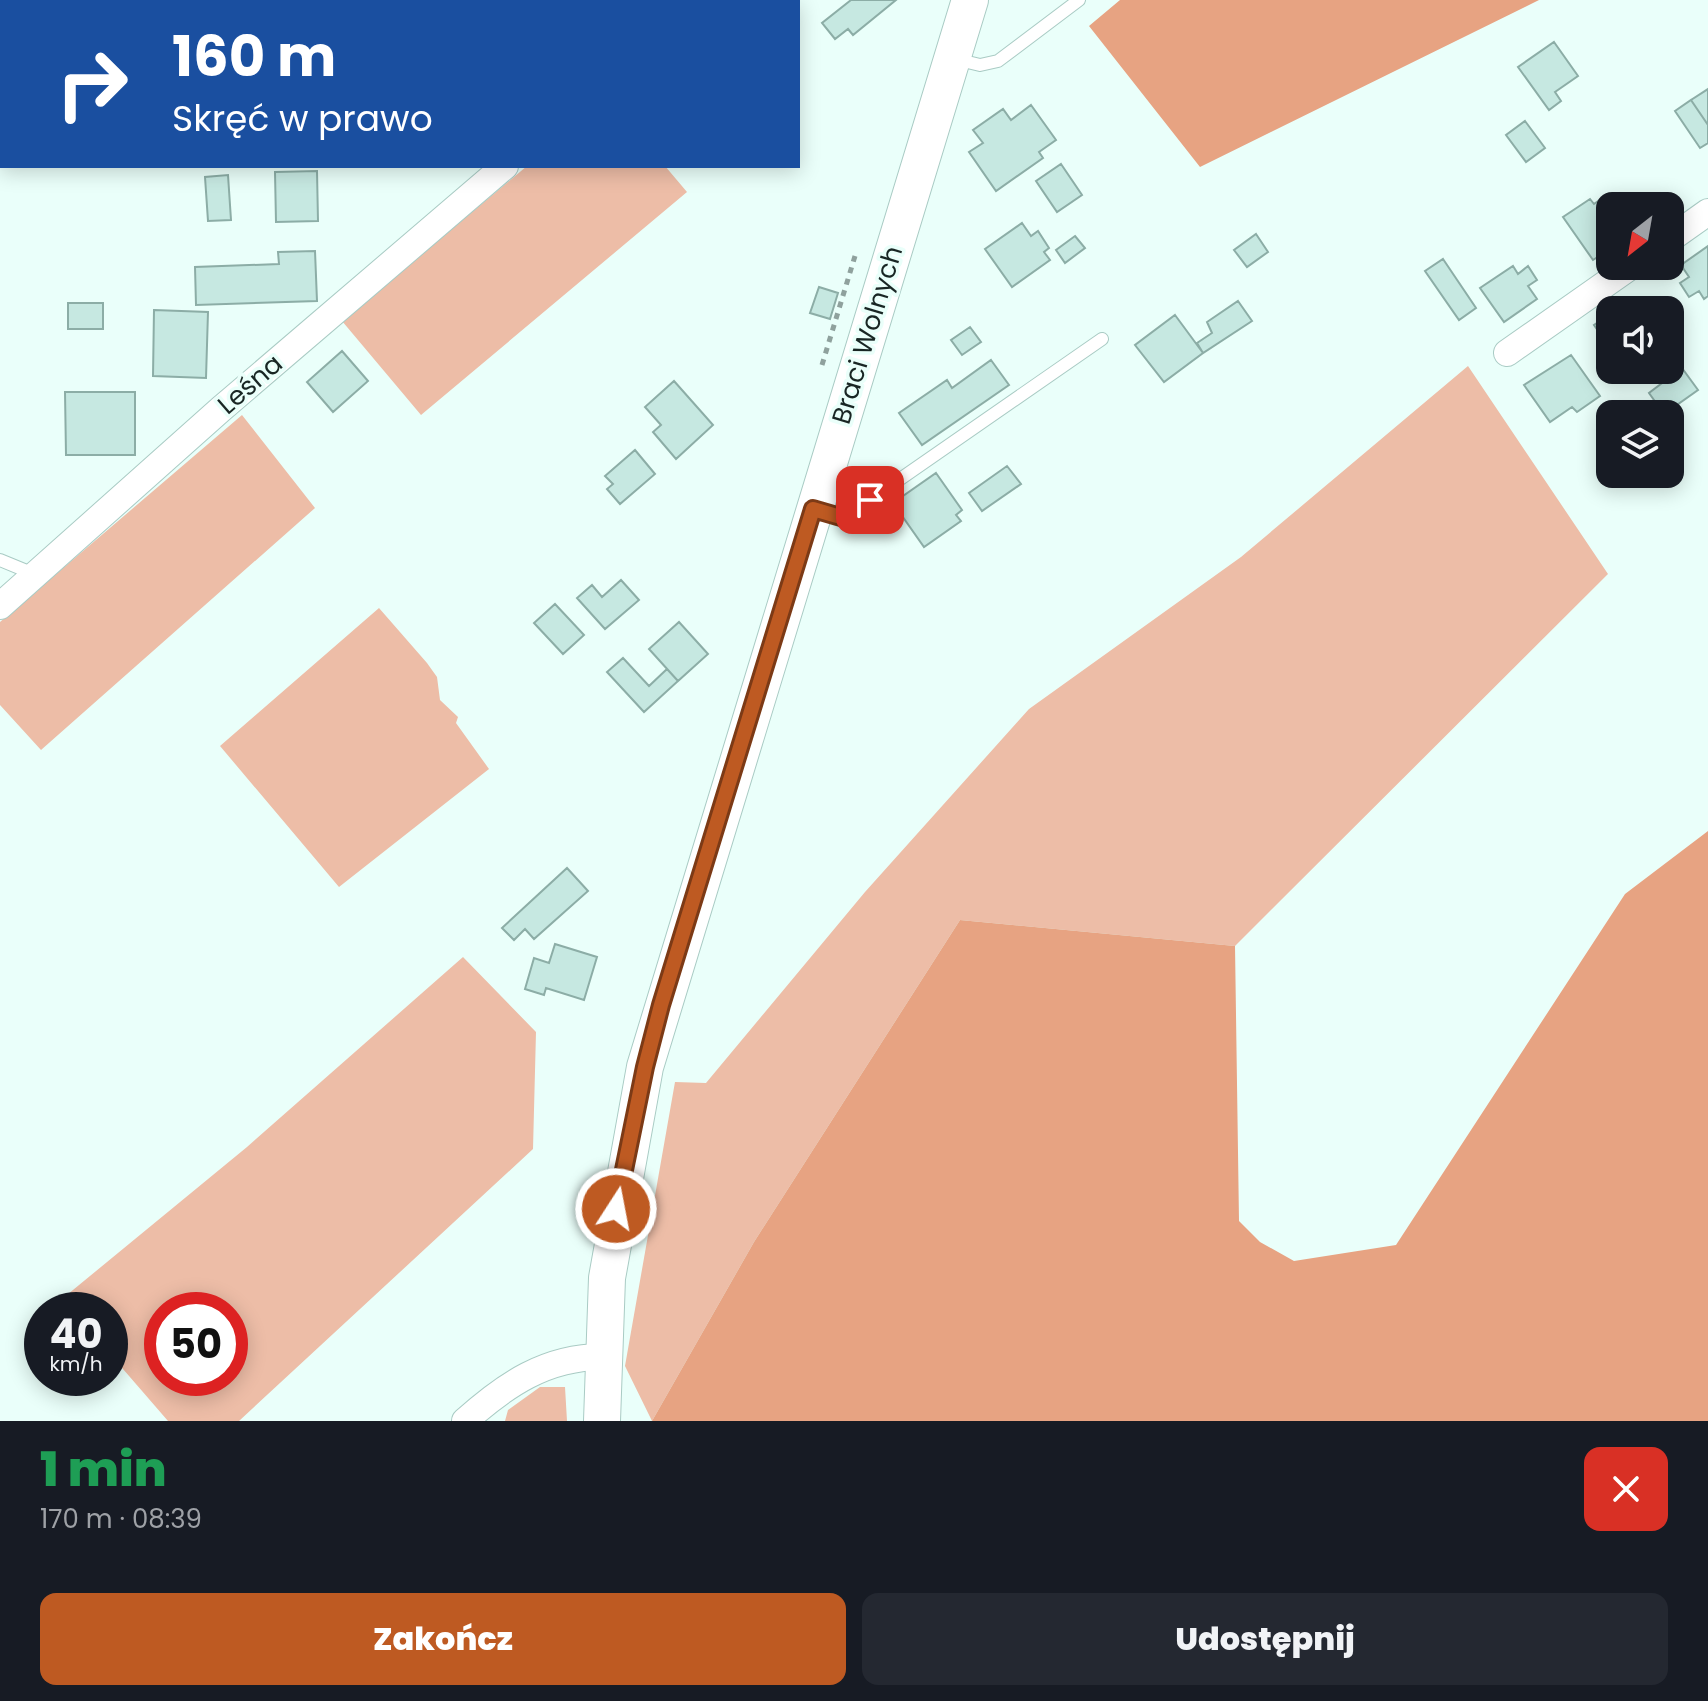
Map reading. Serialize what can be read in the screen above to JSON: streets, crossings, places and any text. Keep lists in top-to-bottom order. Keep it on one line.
{"streets":{"main road":["Braci Wolnych"],"street":["Leśna"]},"north":"bottom left","page":{"turn":["160 m","Skręć w prawo"],"speed":"40 km/h","limit":"50","heading":["1 min","170 m · 08:39"],"buttons":["Zakończ","Udostępnij"]}}
